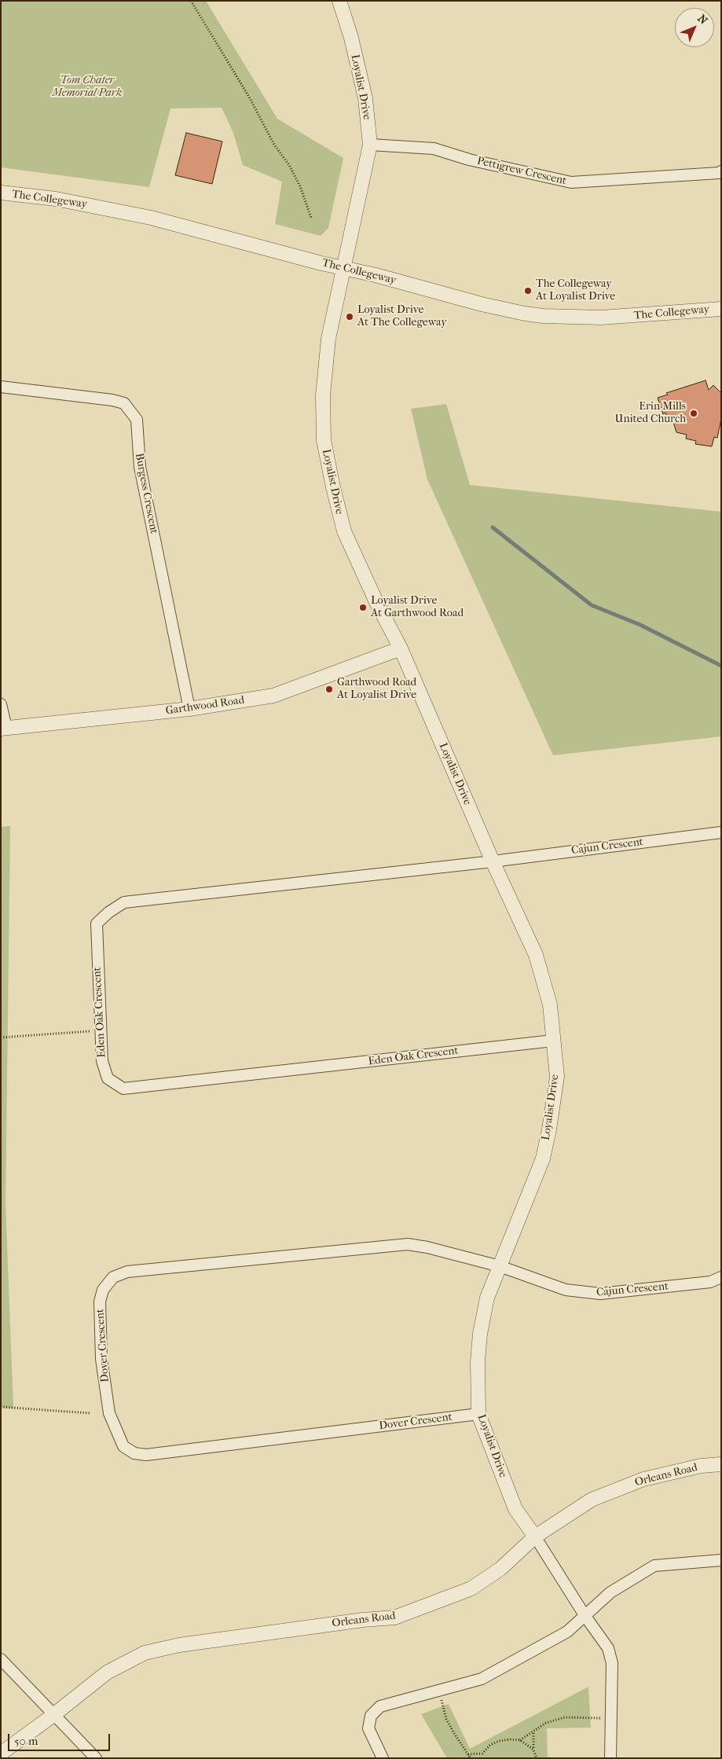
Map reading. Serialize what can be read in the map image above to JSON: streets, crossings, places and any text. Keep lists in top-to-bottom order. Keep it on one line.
{"streets":{"street":["Loyalist Drive","Pettigrew Crescent","The Collegeway","Burgess Crescent","Garthwood Road","Cajun Crescent","Eden Oak Crescent","Dover Crescent","Orleans Road"]},"crossings":[["Loyalist Drive","Pettigrew Crescent"],["Loyalist Drive","The Collegeway"],["Loyalist Drive","Garthwood Road"],["Loyalist Drive","Cajun Crescent"],["Loyalist Drive","Eden Oak Crescent"],["Loyalist Drive","Dover Crescent"],["Loyalist Drive","Orleans Road"],["Burgess Crescent","Garthwood Road"],["Cajun Crescent","Eden Oak Crescent"],["Cajun Crescent","Dover Crescent"]],"parks":["Tom Chater Memorial Park"],"places":["The Collegeway At Loyalist Drive","Loyalist Drive At The Collegeway","Erin Mills United Church","Loyalist Drive At Garthwood Road","Garthwood Road At Loyalist Drive"],"scale_bar":"50 m","north":"top right"}
